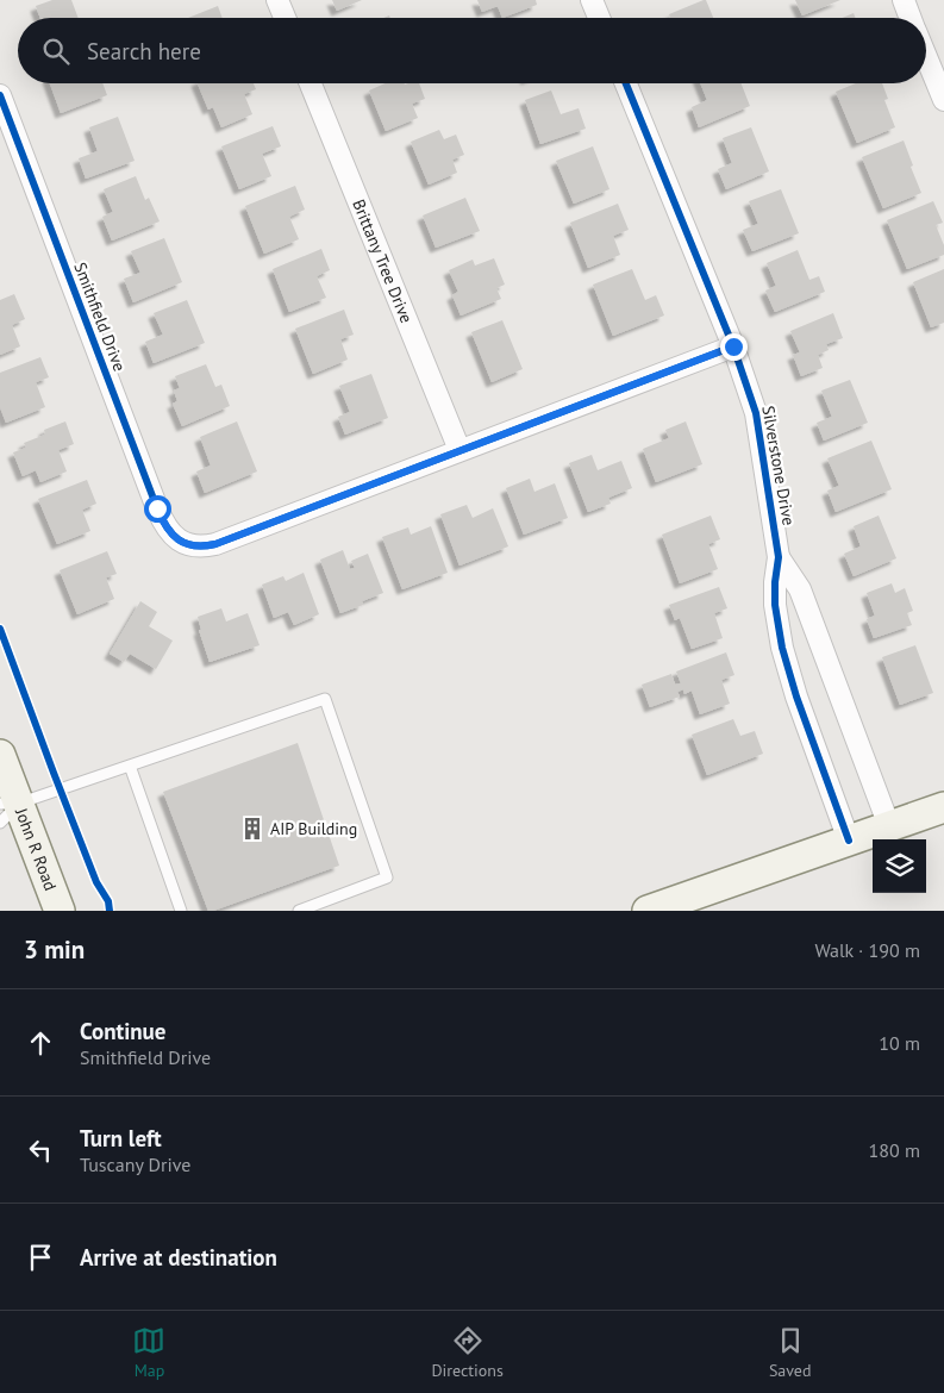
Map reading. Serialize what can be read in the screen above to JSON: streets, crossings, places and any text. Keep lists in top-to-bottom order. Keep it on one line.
{"streets":{"main road":["John R Road"],"street":["Brittany Tree Drive","Smithfield Drive","Silverstone Drive"]},"crossings":[["Brittany Tree Drive","Smithfield Drive"]],"places":{"building":["AIP Building"]},"page":{"search":"Search here","heading":["3 min","Walk · 190 m"],"list":[["Continue","Smithfield Drive","10 m"],["Turn left","Tuscany Drive","180 m"],"Arrive at destination"],"nav":["Map","Directions","Saved"]}}
